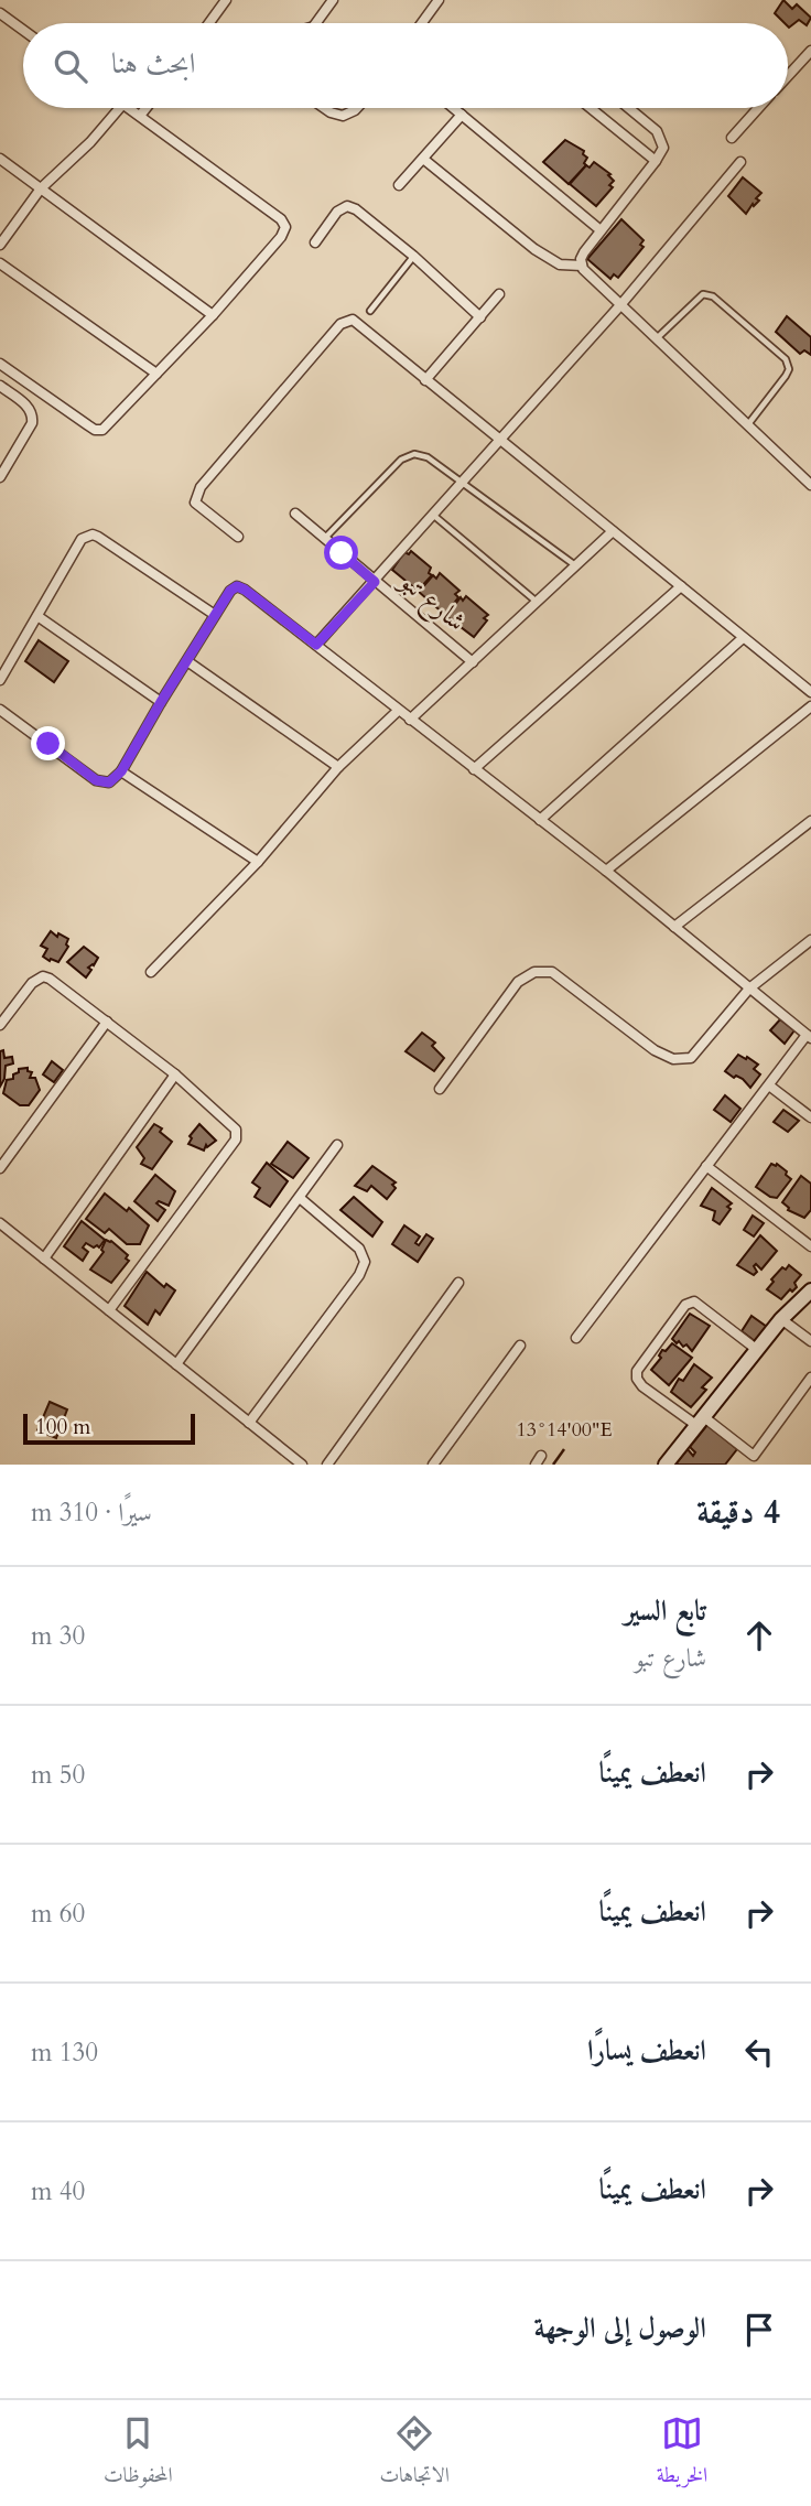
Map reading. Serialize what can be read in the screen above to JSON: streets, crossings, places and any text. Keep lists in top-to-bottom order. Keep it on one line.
{"streets":{"street":["شارع تبو"]},"scale_bar":"100 m","page":{"search":"ابحث هنا","scale":"100 m","heading":["4 دقيقة","سيرًا · 310 m"],"list":[["تابع السير","شارع تبو","30 m"],["انعطف يمينًا","50 m"],["انعطف يمينًا","60 m"],["انعطف يسارًا","130 m"],["انعطف يمينًا","40 m"],"الوصول إلى الوجهة"],"nav":["الخريطة","الاتجاهات","المحفوظات"]},"coordinates":["13°14'00\"E"]}
